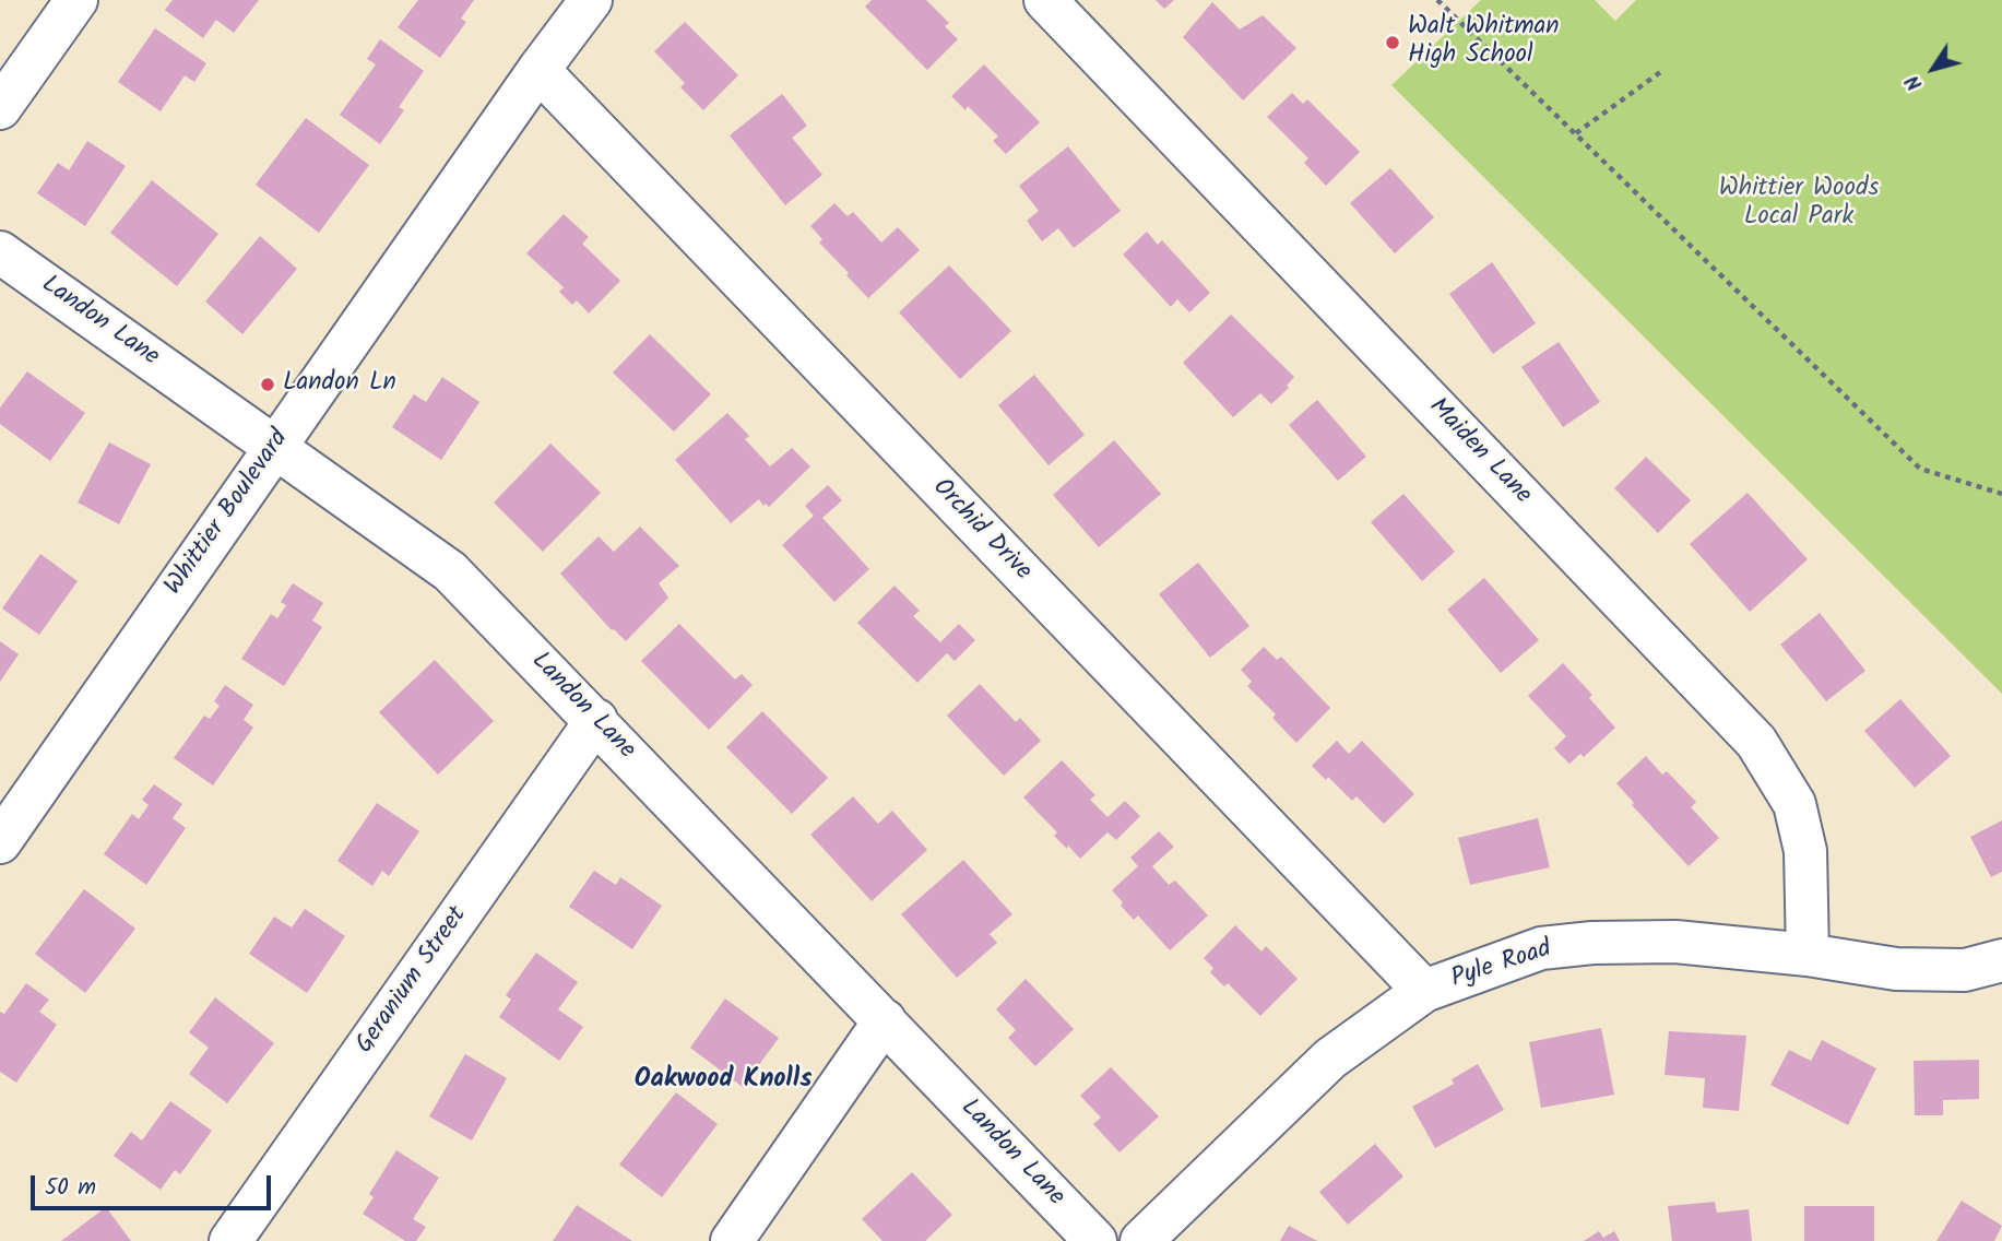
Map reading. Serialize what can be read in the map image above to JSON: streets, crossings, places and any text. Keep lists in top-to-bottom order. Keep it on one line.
{"streets":{"street":["Landon Lane","Maiden Lane","Whittier Boulevard","Orchid Drive","Pyle Road","Geranium Street"]},"crossings":[["Landon Lane","Whittier Boulevard"],["Landon Lane","Geranium Street"],["Maiden Lane","Pyle Road"],["Whittier Boulevard","Orchid Drive"],["Orchid Drive","Pyle Road"]],"districts":["Oakwood Knolls"],"parks":["Whittier Woods Local Park"],"places":["Walt Whitman High School","Landon Ln"],"scale_bar":"50 m","north":"bottom left"}
